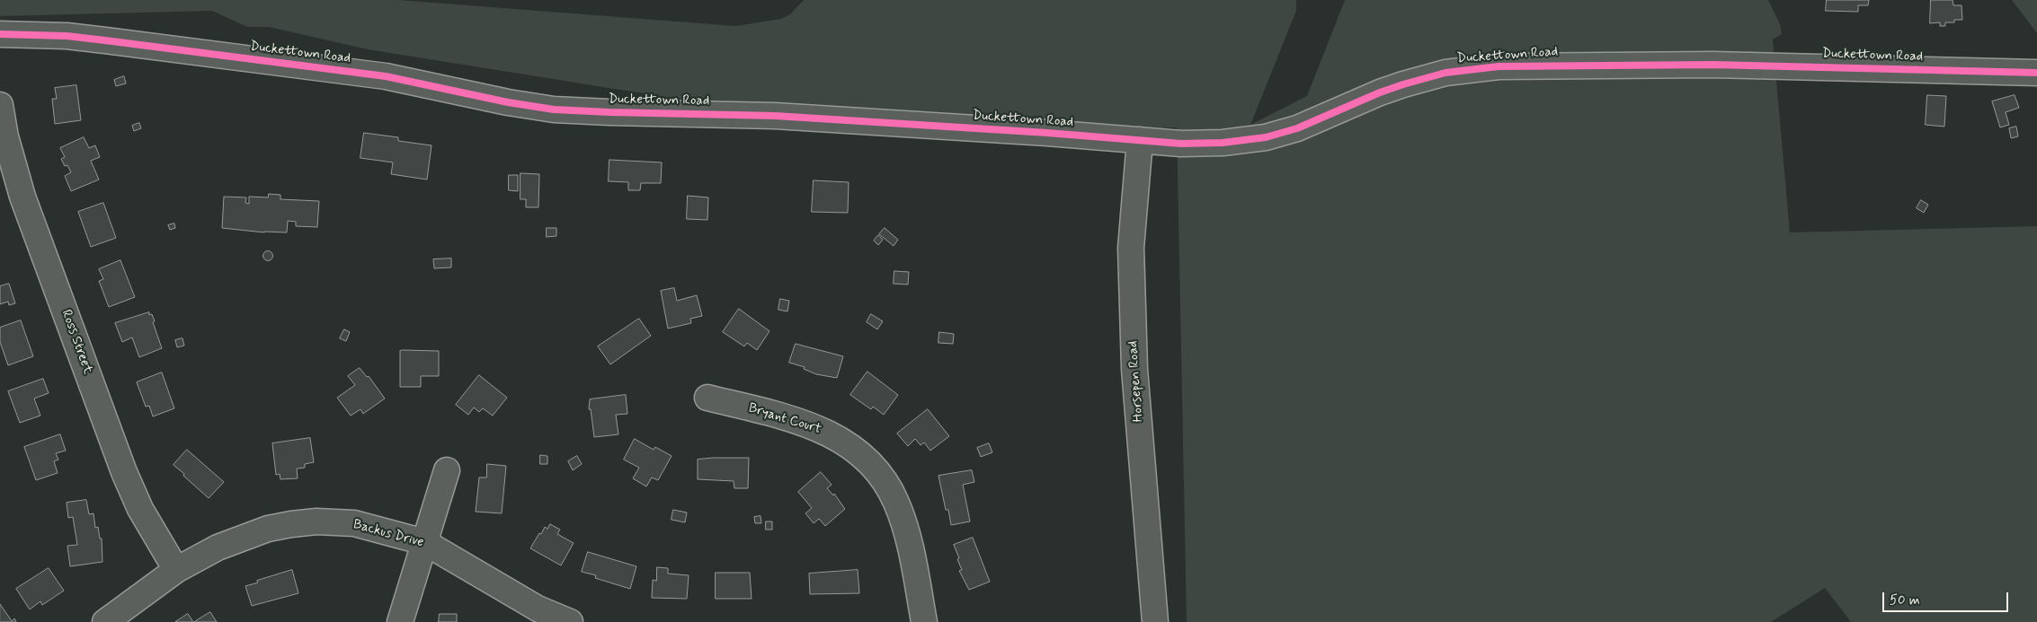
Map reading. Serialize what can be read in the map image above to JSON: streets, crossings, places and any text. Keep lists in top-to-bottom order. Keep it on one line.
{"streets":{"street":["Duckettown Road","Ross Street","Horsepen Road","Bryant Court","Backus Drive"]},"crossings":[["Duckettown Road","Horsepen Road"],["Ross Street","Backus Drive"]],"scale_bar":"50 m"}
